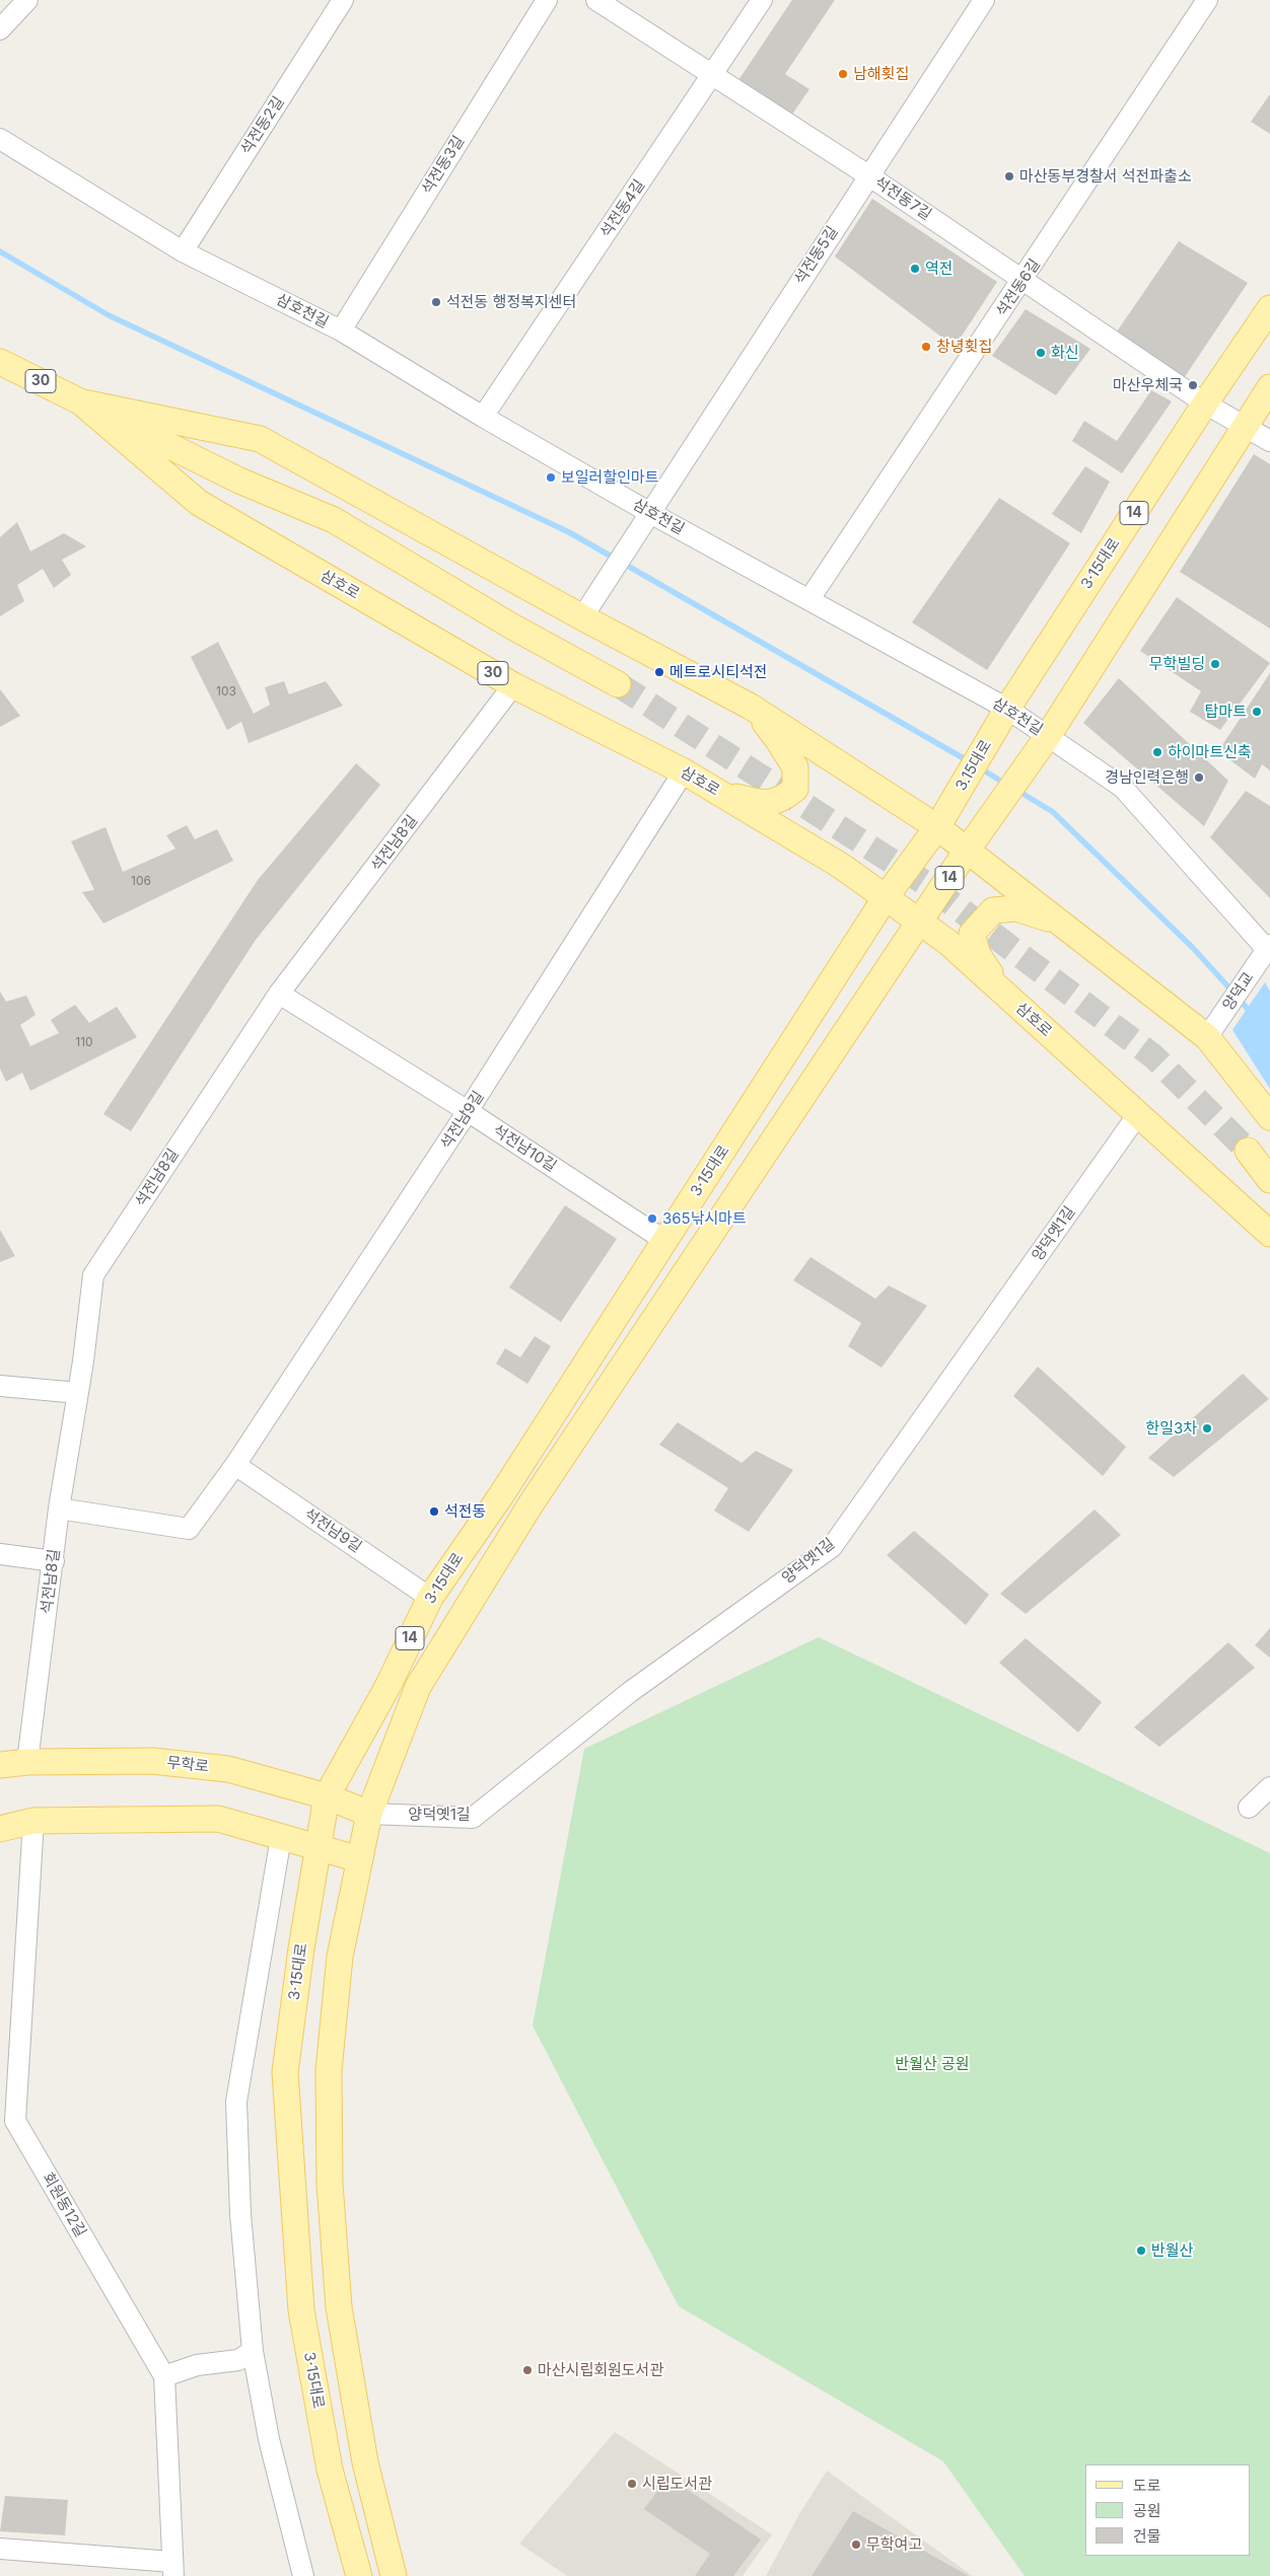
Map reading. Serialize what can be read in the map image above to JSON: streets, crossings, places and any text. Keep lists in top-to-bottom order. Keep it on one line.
{"streets":{"main road":["30","14","3·15대로","삼호로","3.15대로","무학로"],"street":["석전동2길","석전동3길","석전동7길","석전동4길","석전동5길","석전동6길","삼호천길","석전남8길","양덕교","석전남9길","석전남10길","양덕옛1길","회원동12길"]},"crossings":[["석전동2길","삼호천길"],["석전동3길","삼호천길"],["석전동7길","석전동4길"],["석전동7길","석전동5길"],["석전동7길","석전동6길"],["석전동7길","14"],["석전동7길","3·15대로"],["석전동4길","삼호천길"],["석전동5길","삼호천길"],["석전동5길","삼호로"],["석전동6길","삼호천길"],["삼호천길","14"],["삼호천길","3·15대로"],["삼호천길","3.15대로"],["삼호천길","양덕교"],["14","삼호로"],["14","양덕옛1길"],["14","무학로"],["3·15대로","삼호로"],["3·15대로","3.15대로"],["3·15대로","석전남9길"],["3·15대로","석전남10길"],["3·15대로","무학로"],["삼호로","3.15대로"],["삼호로","석전남8길"],["삼호로","양덕교"],["삼호로","석전남9길"],["삼호로","양덕옛1길"],["석전남8길","석전남9길"],["석전남8길","석전남10길"],["석전남8길","무학로"],["석전남9길","석전남10길"],["양덕옛1길","무학로"]],"parks":["반월산 공원"],"places":["남해횟집","마산동부경찰서 석전파출소","역전","석전동 행정복지센터","창녕횟집","화신","마산우체국","보일러할인마트","무학빌딩","메트로시티석전","탑마트","하이마트신축","경남인력은행","365낚시마트","한일3차","석전동","반월산","마산시립회원도서관","시립도서관","무학여고"],"house_numbers":["103","106","110"],"legend":["도로","공원","건물"]}
